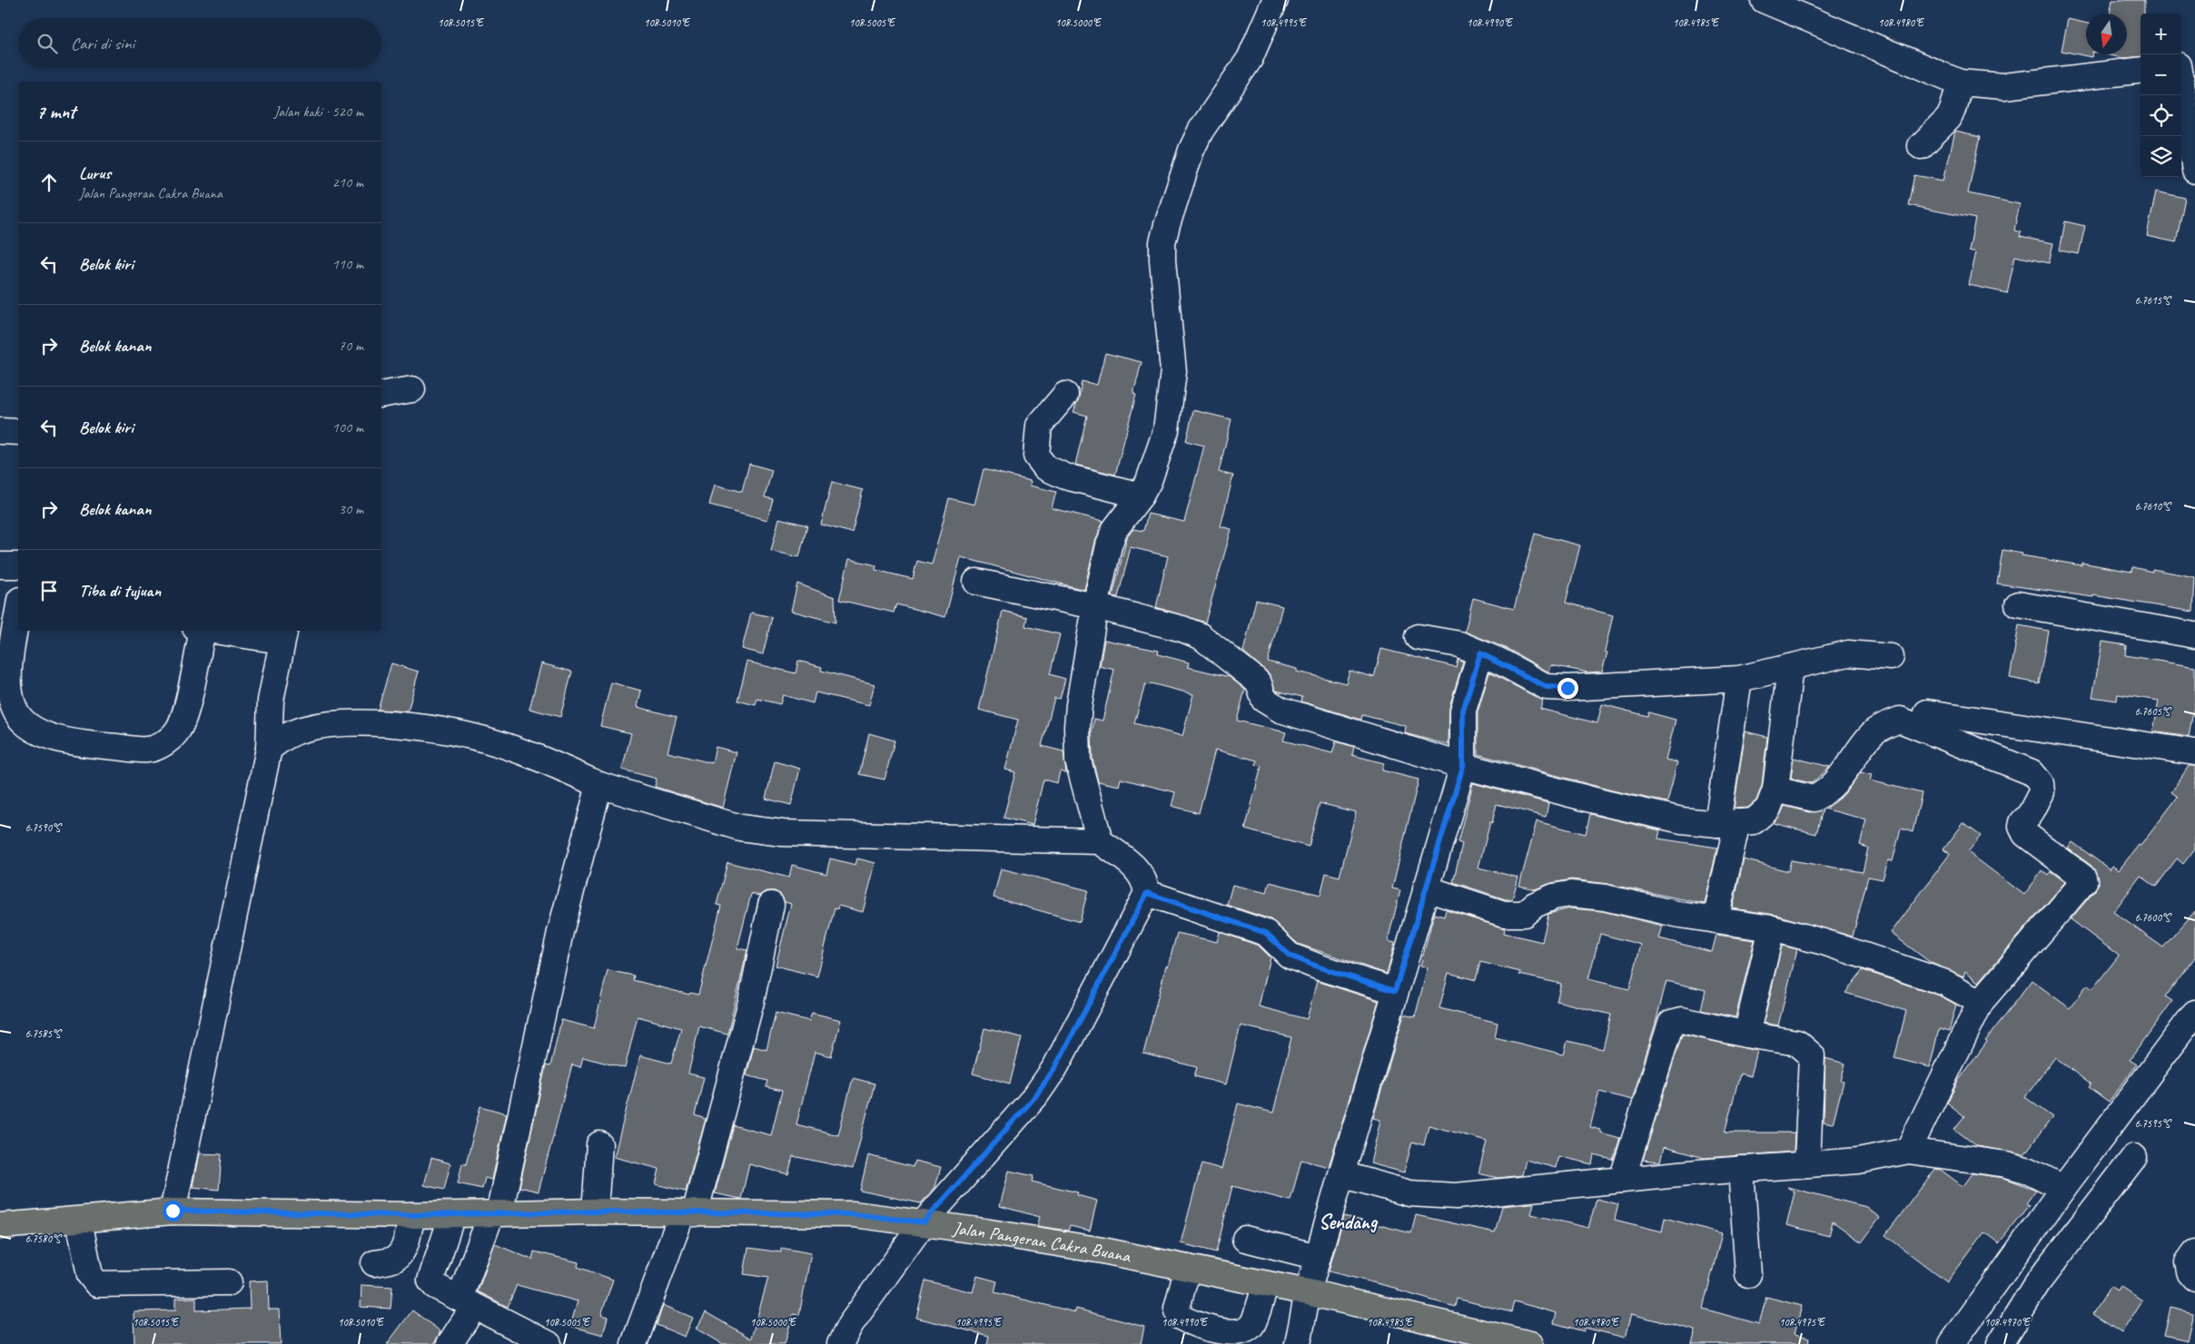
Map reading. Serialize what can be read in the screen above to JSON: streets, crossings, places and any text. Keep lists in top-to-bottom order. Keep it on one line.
{"streets":{"main road":["Jalan Pangeran Cakra Buana"]},"districts":["Sendang"],"north":"bottom","page":{"map_buttons":["+","−"],"search":"Cari di sini","heading":["7 mnt","Jalan kaki · 520 m"],"list":[["Lurus","Jalan Pangeran Cakra Buana","210 m"],["Belok kiri","110 m"],["Belok kanan","70 m"],["Belok kiri","100 m"],["Belok kanan","30 m"],"Tiba di tujuan"]},"coordinates":["108.5015°E","108.5010°E","108.5005°E","108.5000°E","108.4995°E","108.4990°E","108.4985°E","108.4980°E","6.7615°S","6.7610°S","6.7605°S","6.7590°S","6.7600°S","6.7585°S","6.7595°S","6.7580°S","108.4975°E","108.4970°E"]}
